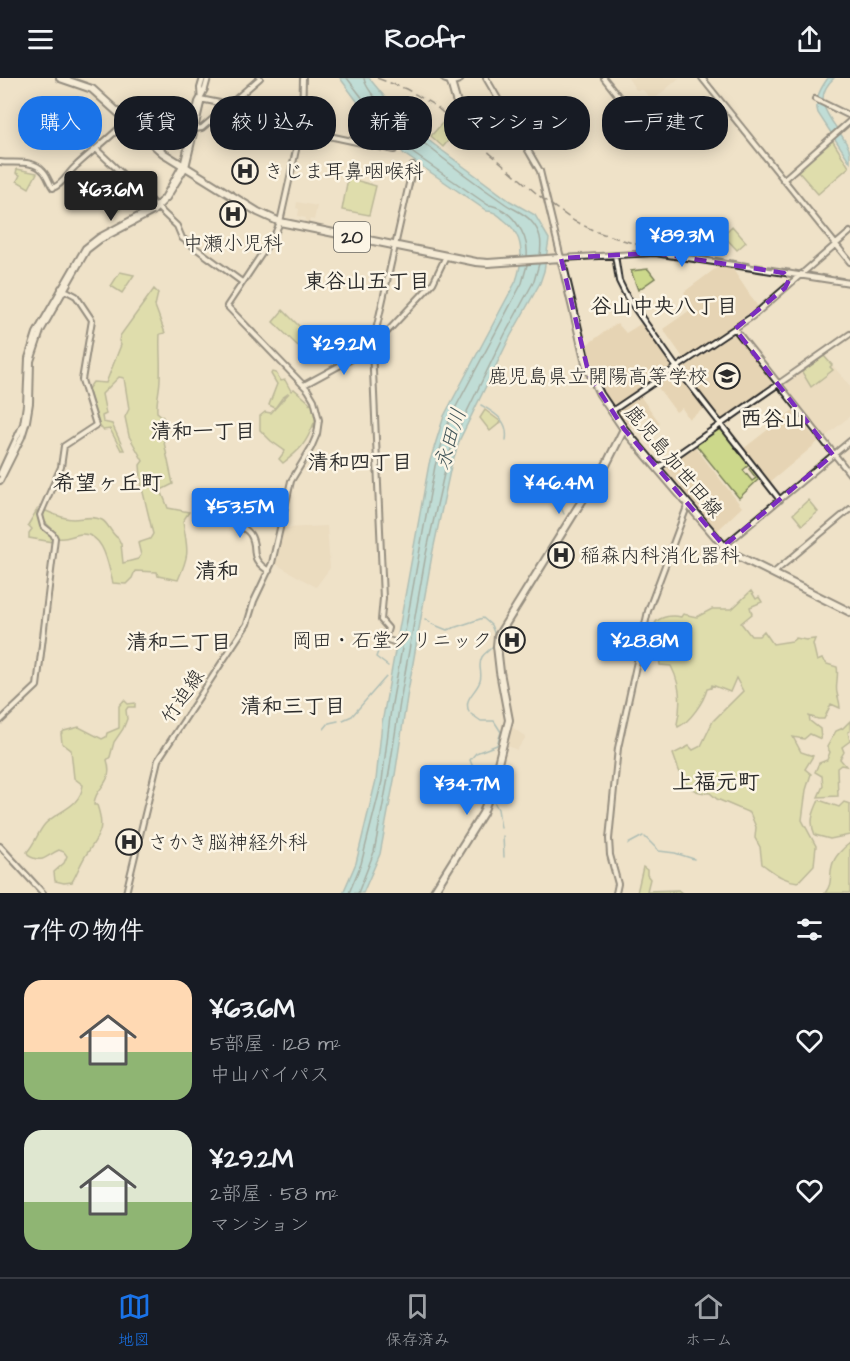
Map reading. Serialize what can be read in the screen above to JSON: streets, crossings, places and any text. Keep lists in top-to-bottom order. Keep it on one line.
{"streets":{"main road":["20","鹿児島加世田線"],"street":["竹迫線"]},"crossings":[["20","鹿児島加世田線"],["20","竹迫線"]],"districts":["東谷山五丁目","谷山中央八丁目","西谷山","清和一丁目","清和四丁目","希望ヶ丘町","清和","清和二丁目","清和三丁目","上福元町"],"water":["永田川"],"places":{"hospital":["きじま耳鼻咽喉科","中瀬小児科","稲森内科消化器科","岡田・石堂クリニック","さかき脳神経外科"],"school or university":["鹿児島県立開陽高等学校"]},"page":{"header":"Roofr","chip":["購入","賃貸","絞り込み","新着","マンション","一戸建て"],"price":["¥63.6M","¥89.3M","¥29.2M","¥46.4M","¥53.5M","¥28.8M","¥34.7M"],"heading":"7件の物件","list":[{"name":"¥63.6M","note":"5部屋 · 128 m² · 中山バイパス"},{"name":"¥29.2M","note":"2部屋 · 58 m² · マンション"}],"tabs":["地図","保存済み","ホーム"]}}
